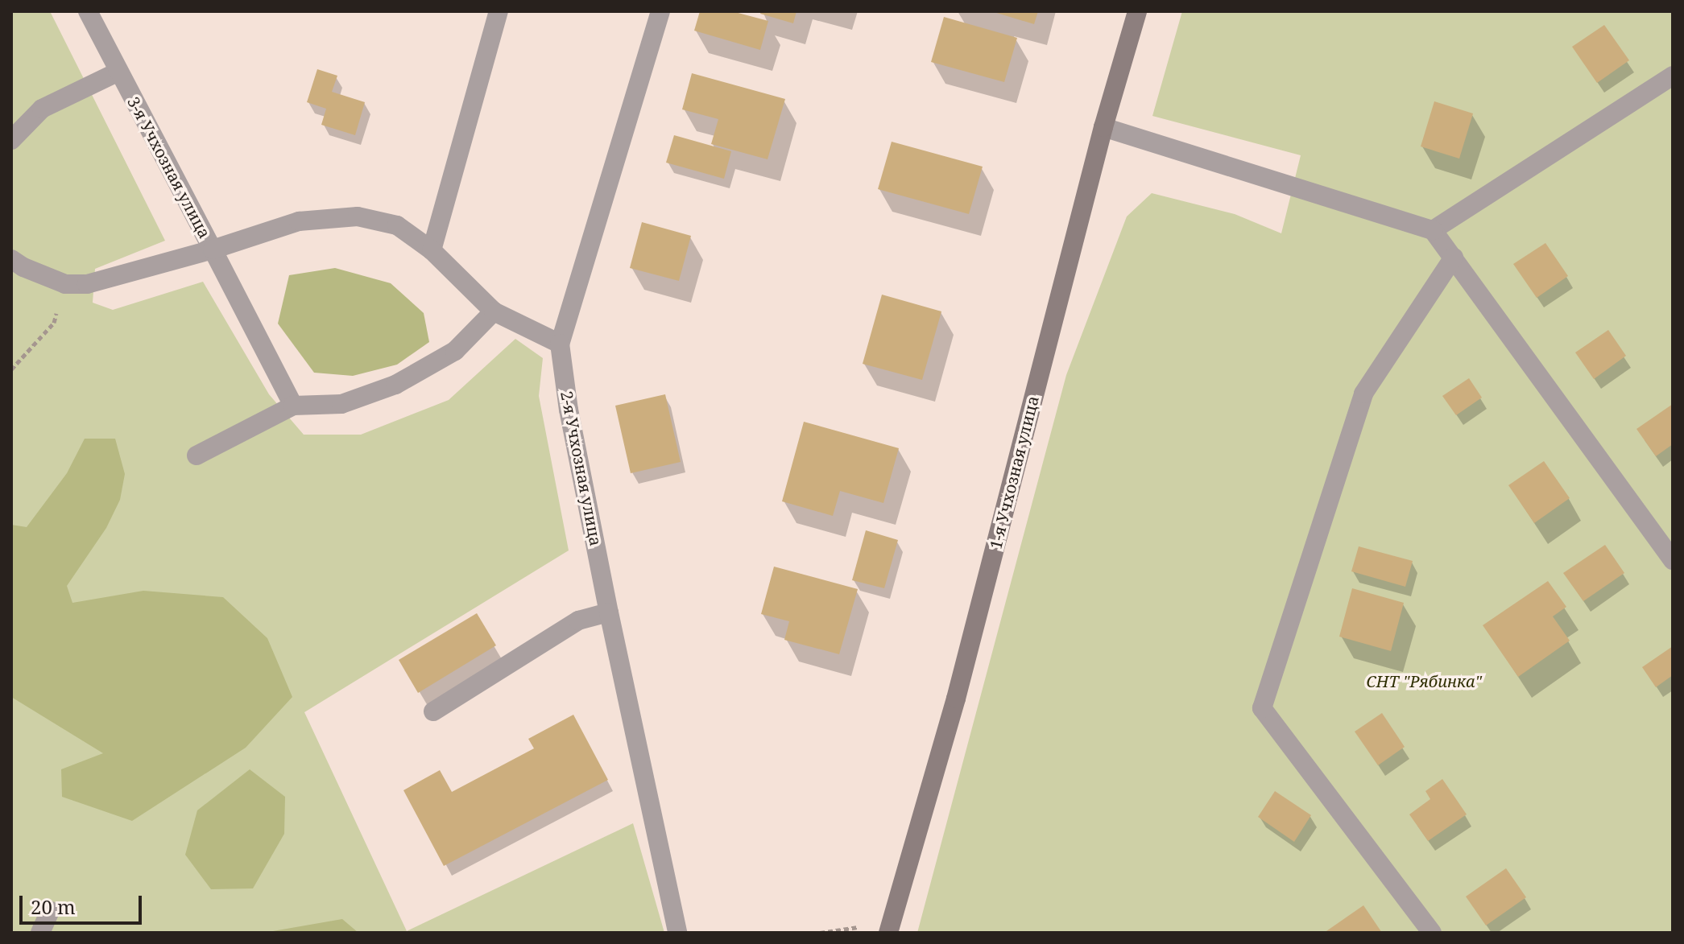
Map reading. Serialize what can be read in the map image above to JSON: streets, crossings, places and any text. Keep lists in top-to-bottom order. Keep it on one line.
{"streets":{"street":["3-я Учхозная улица","2-я Учхозная улица","1-я Учхозная улица"]},"crossings":[["3-я Учхозная улица","2-я Учхозная улица"]],"parks":["СНТ \"Рябинка\""],"scale_bar":"20 m"}
